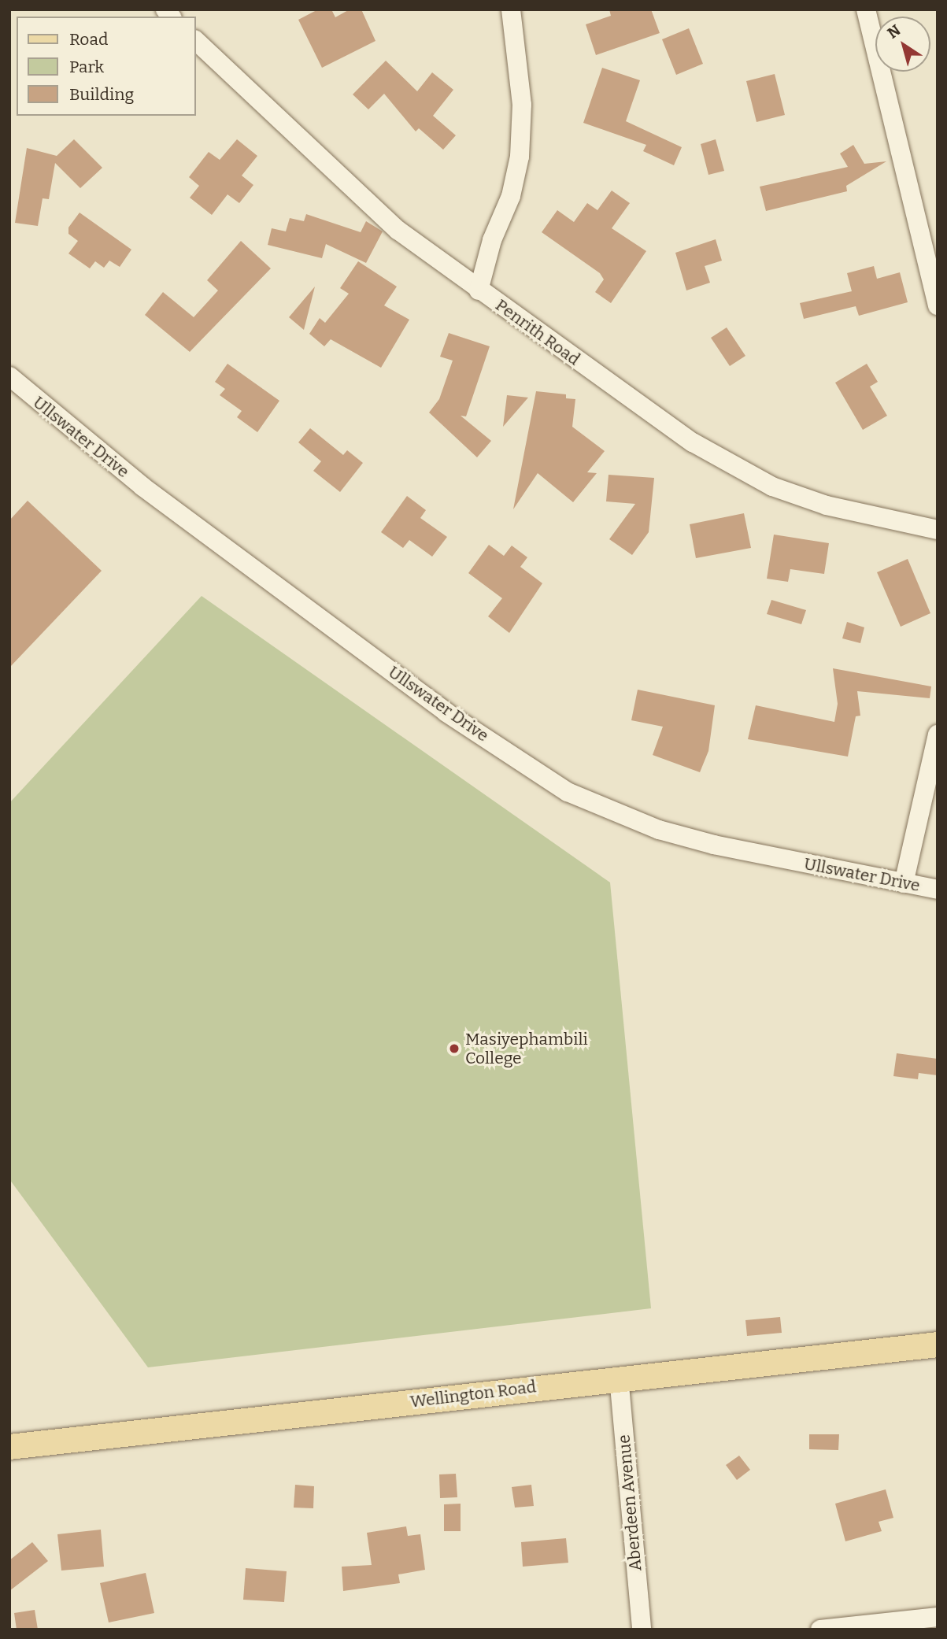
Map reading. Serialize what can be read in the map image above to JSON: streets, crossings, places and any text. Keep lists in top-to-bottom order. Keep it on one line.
{"streets":{"main road":["Wellington Road"],"street":["Penrith Road","Ullswater Drive","Aberdeen Avenue"]},"crossings":[["Wellington Road","Aberdeen Avenue"]],"places":["Masiyephambili College"],"legend":["Road","Park","Building"],"north":"top left"}
